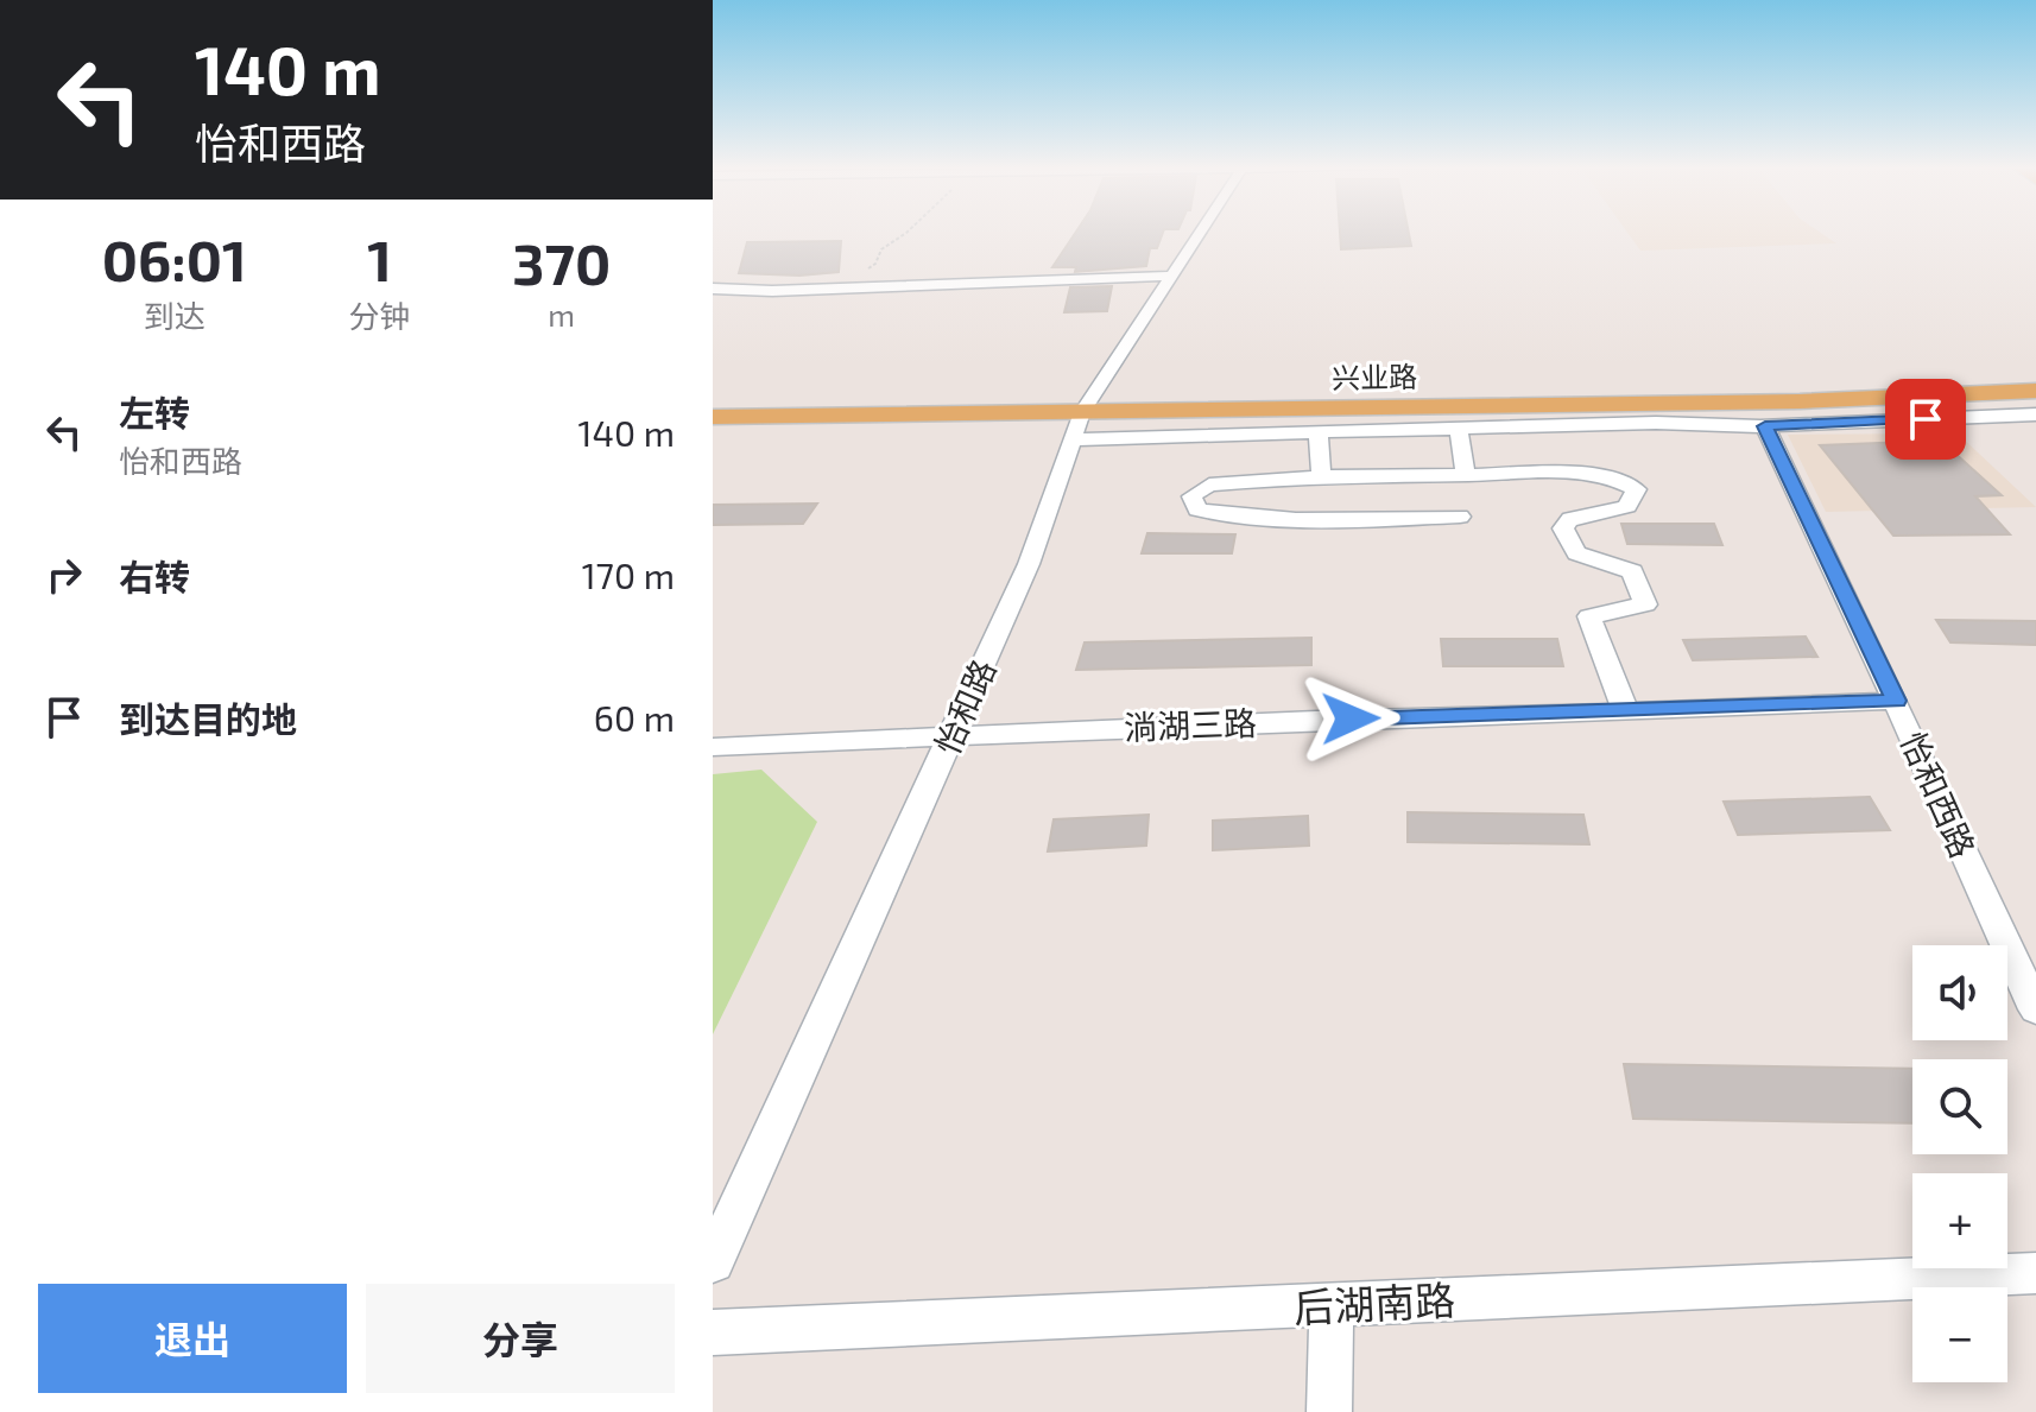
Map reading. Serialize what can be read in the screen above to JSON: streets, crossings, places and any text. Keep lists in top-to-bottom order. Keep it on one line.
{"streets":{"main road":["兴业路"],"street":["怡和路","淌湖三路","怡和西路","后湖南路"]},"crossings":[["兴业路","怡和路"],["怡和路","淌湖三路"],["淌湖三路","怡和西路"]],"page":{"turn":["140 m","怡和西路"],"eta":["06:01","到达","1","分钟","370","m"],"list":[{"name":"左转","note":"怡和西路","value":"140 m"},{"name":"右转","value":"170 m"},{"name":"到达目的地","value":"60 m"}],"map_buttons":["+","−"],"buttons":["退出","分享"]}}
